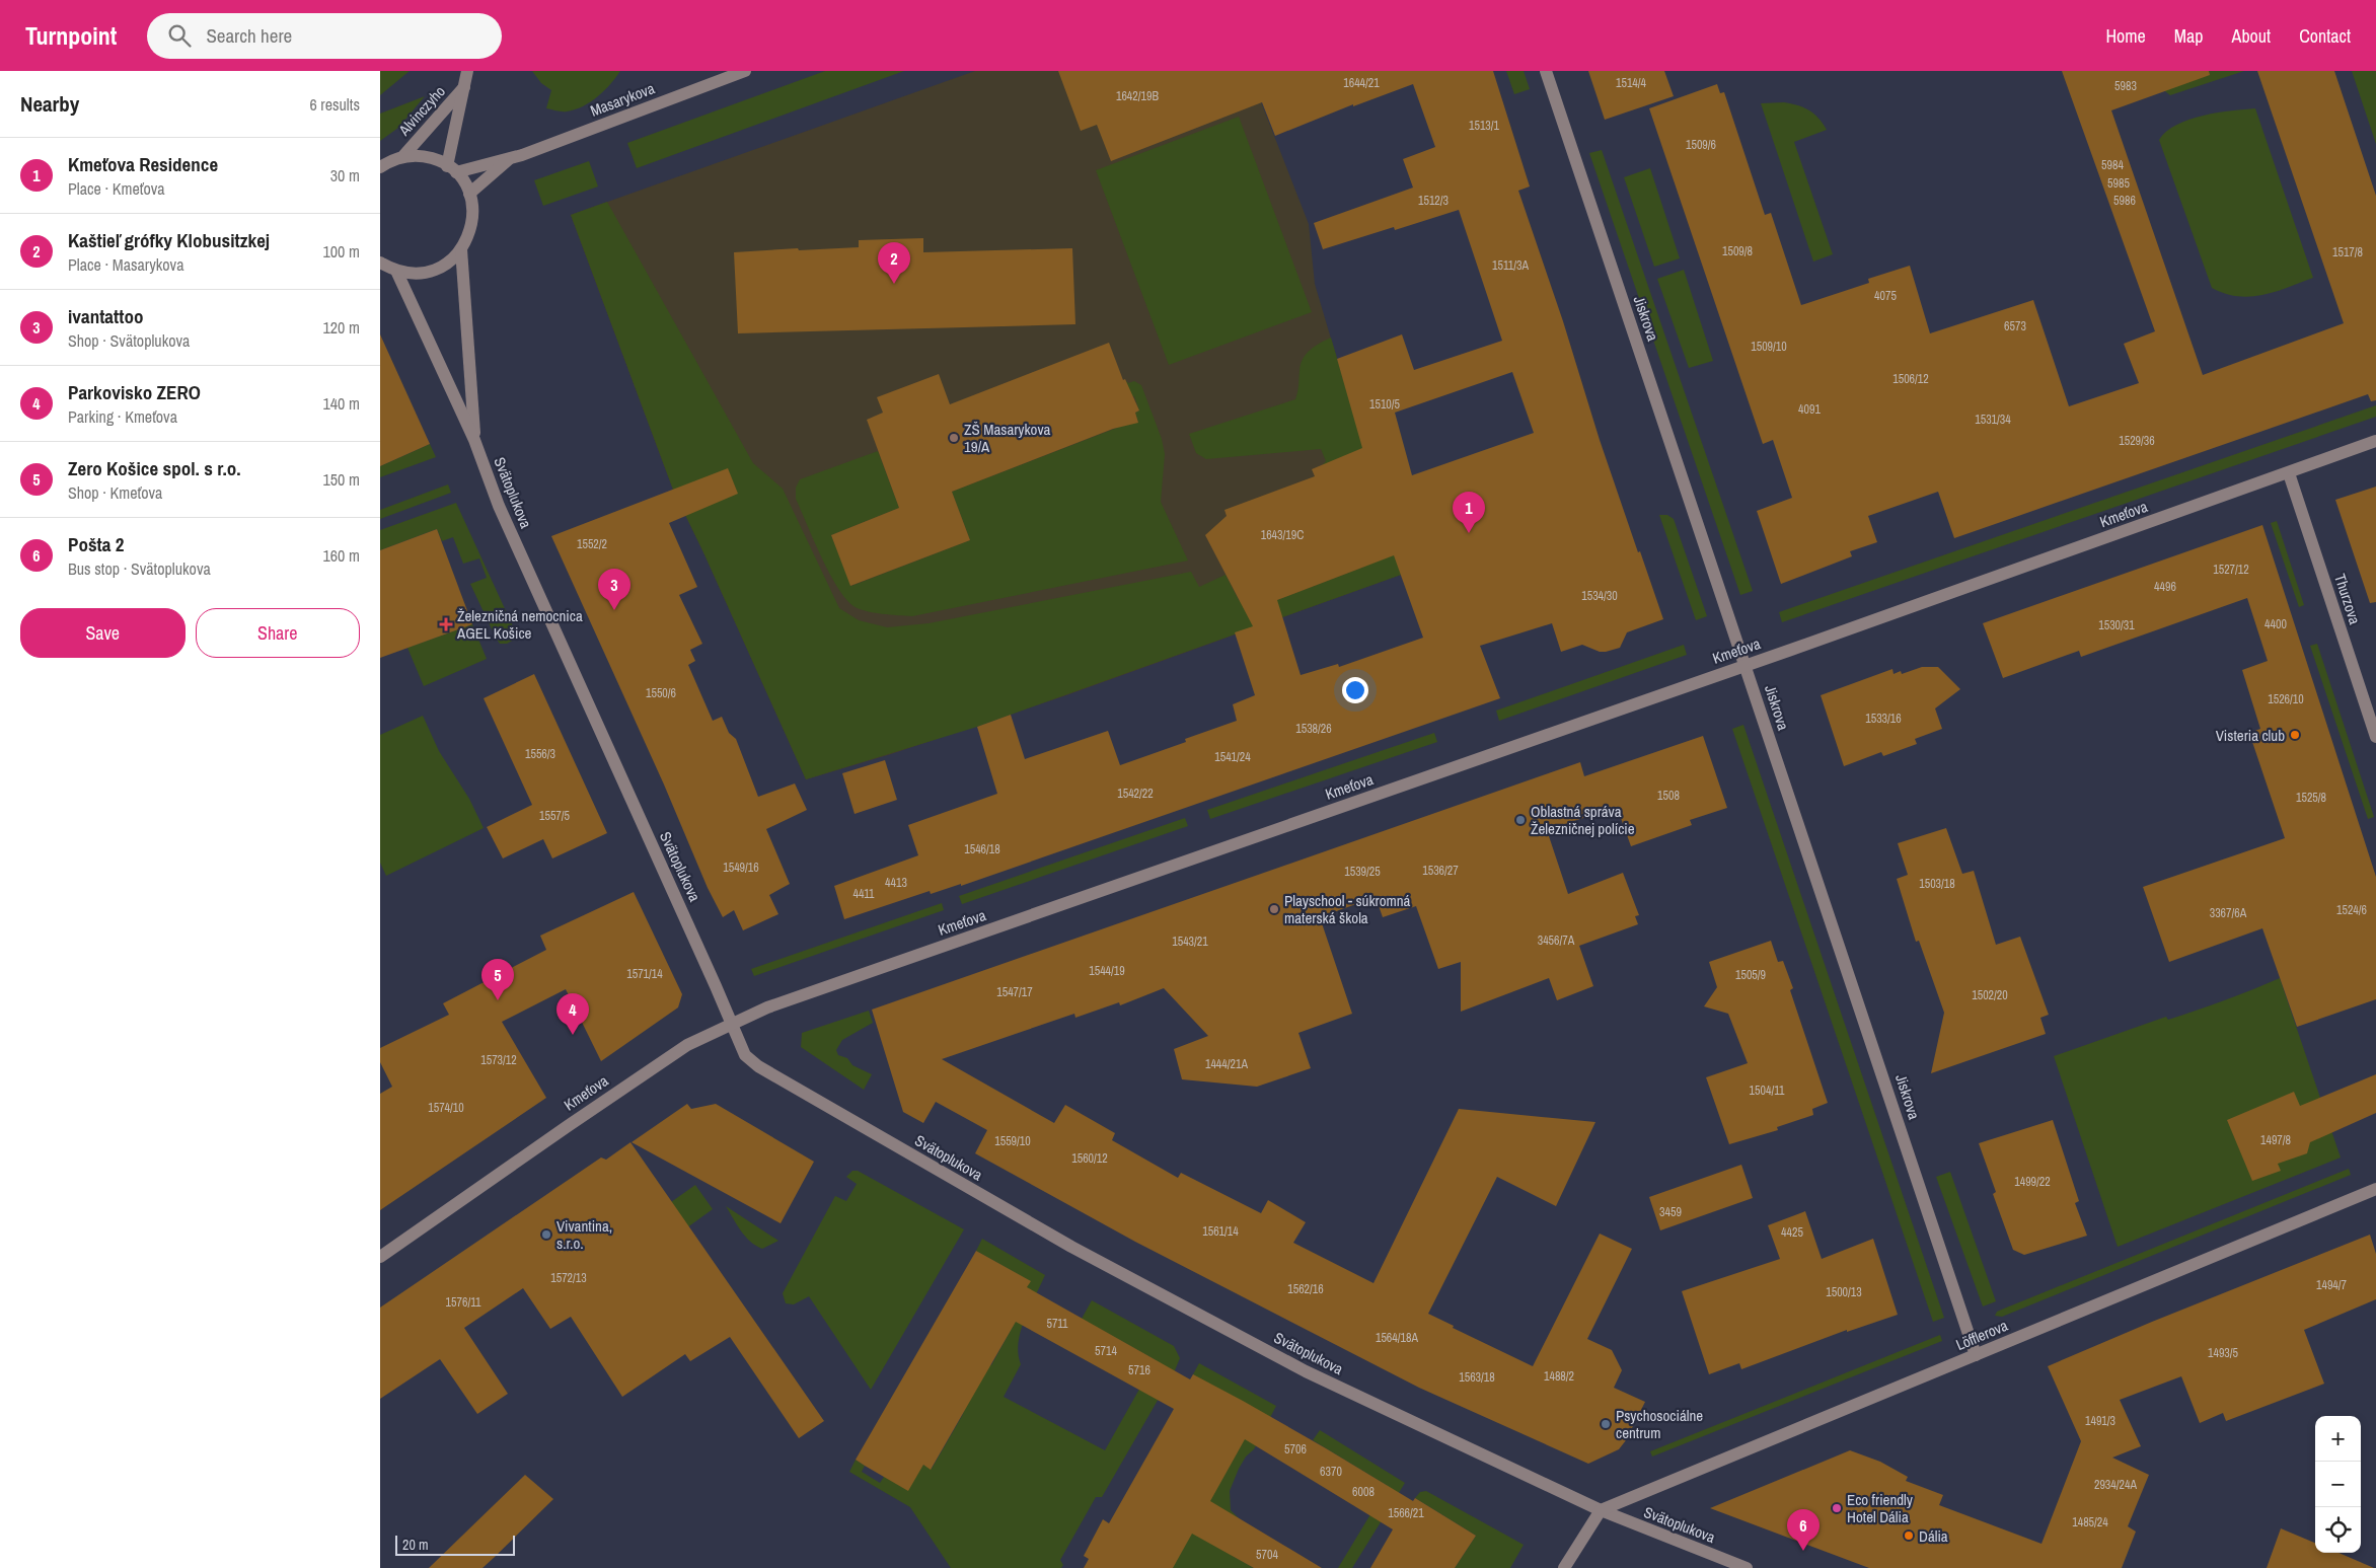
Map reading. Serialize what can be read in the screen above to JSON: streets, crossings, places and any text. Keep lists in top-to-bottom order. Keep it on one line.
{"streets":{"street":["Masarykova","Alvinczyho","Jiskrova","Svätoplukova","Kmeťova","Thurzova","Löfflerova"]},"crossings":[["Masarykova","Alvinczyho"],["Jiskrova","Kmeťova"],["Jiskrova","Löfflerova"],["Svätoplukova","Kmeťova"],["Svätoplukova","Löfflerova"],["Kmeťova","Thurzova"]],"places":{"other":["ZŠ Masarykova 19/A","Visteria club","Oblastná správa Železničnej polície","Playschool - súkromná materská škola","Vivantina, s.r.o.","Psychosociálne centrum","Eco friendly Hotel Dália","Dália"],"health":["Železničná nemocnica AGEL Košice"]},"house_numbers":["1644/21","1514/4","5983","1642/19B","1513/1","1509/6","5984","5985","1512/3","5986","1509/8","1517/8","1511/3A","4075","6573","1509/10","1506/12","1510/5","4091","1531/34","1529/36","1643/19C","1552/2","1527/12","4496","1534/30","4400","1530/31","1550/6","1526/10","1533/16","1538/26","1556/3","1541/24","1542/22","1508","1525/8","1557/5","1546/18","1549/16","1536/27","1539/25","4413","1503/18","4411","1524/6","3367/6A","3456/7A","1543/21","1544/19","1571/14","1505/9","1547/17","1502/20","1573/12","1444/21A","1504/11","1574/10","1497/8","1559/10","1560/12","1499/22","3459","1561/14","4425","1572/13","1494/7","1562/16","1500/13","1576/11","5711","1564/18A","5714","1493/5","5716","1488/2","1563/18","1491/3","5706","6370","2934/24A","6008","1566/21","1485/24","5704"],"scale_bar":"20 m","page":{"header":"Turnpoint","search":"Search here","nav":["Home","Map","About","Contact"],"heading":["Nearby","6 results"],"list":[{"mark":"1","name":"Kmeťova Residence","note":"Place · Kmeťova","value":"30 m"},{"mark":"2","name":"Kaštieľ grófky Klobusitzkej","note":"Place · Masarykova","value":"100 m"},{"mark":"3","name":"ivantattoo","note":"Shop · Svätoplukova","value":"120 m"},{"mark":"4","name":"Parkovisko ZERO","note":"Parking · Kmeťova","value":"140 m"},{"mark":"5","name":"Zero Košice spol. s r.o.","note":"Shop · Kmeťova","value":"150 m"},{"mark":"6","name":"Pošta 2","note":"Bus stop · Svätoplukova","value":"160 m"}],"pins":["2","1","3","5","4","6"],"buttons":["Save","Share"],"map_buttons":["+","−"],"scale":"20 m"}}
